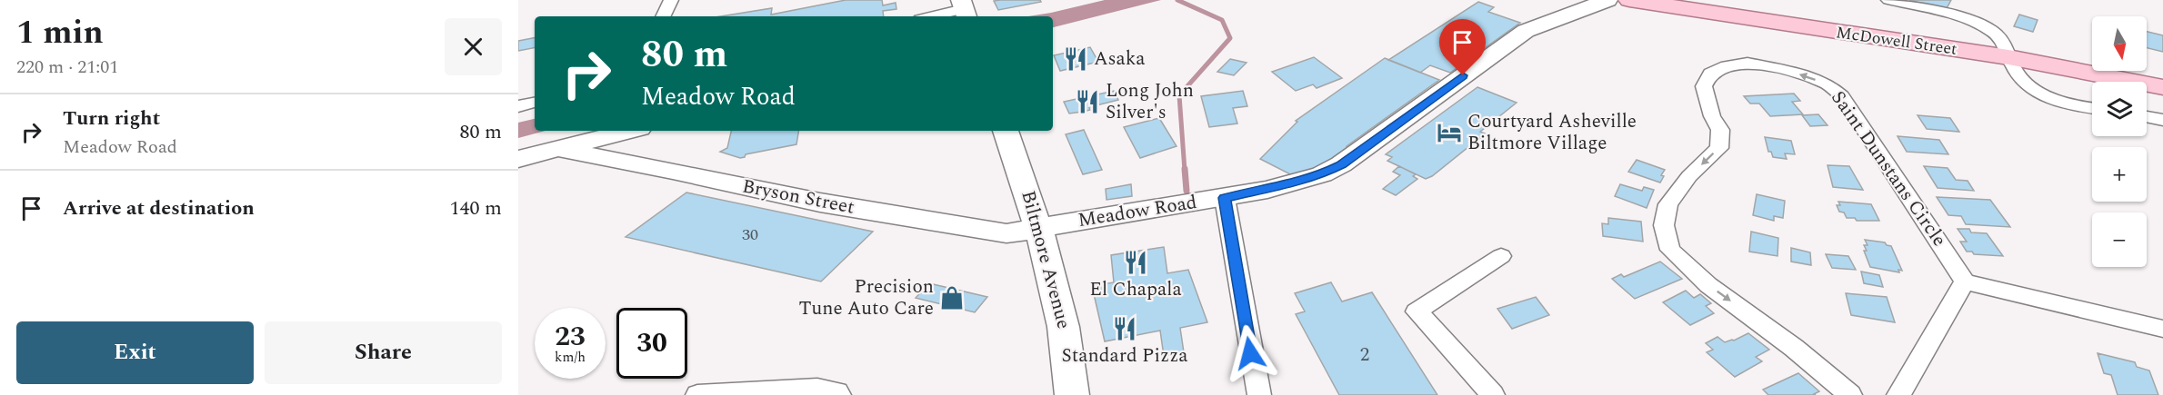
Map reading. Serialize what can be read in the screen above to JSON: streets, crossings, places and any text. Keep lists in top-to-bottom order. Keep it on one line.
{"streets":{"main road":["McDowell Street","Bryson Street","Meadow Road","Biltmore Avenue"],"street":["Saint Dunstans Circle"]},"crossings":[["Bryson Street","Meadow Road"],["Bryson Street","Biltmore Avenue"],["Meadow Road","Biltmore Avenue"]],"places":{"restaurant":["Asaka","Long John Silver's","El Chapala","Standard Pizza"],"hotel":["Courtyard Asheville Biltmore Village"],"shop":["Precision Tune Auto Care"]},"house_numbers":["30","2"],"north":"bottom","page":{"heading":["1 min","220 m · 21:01"],"map_buttons":["+","−"],"turn":["80 m","Meadow Road"],"list":[{"name":"Turn right","note":"Meadow Road","value":"80 m"},{"name":"Arrive at destination","value":"140 m"}],"speed":"23 km/h","limit":"30","buttons":["Exit","Share"]}}
